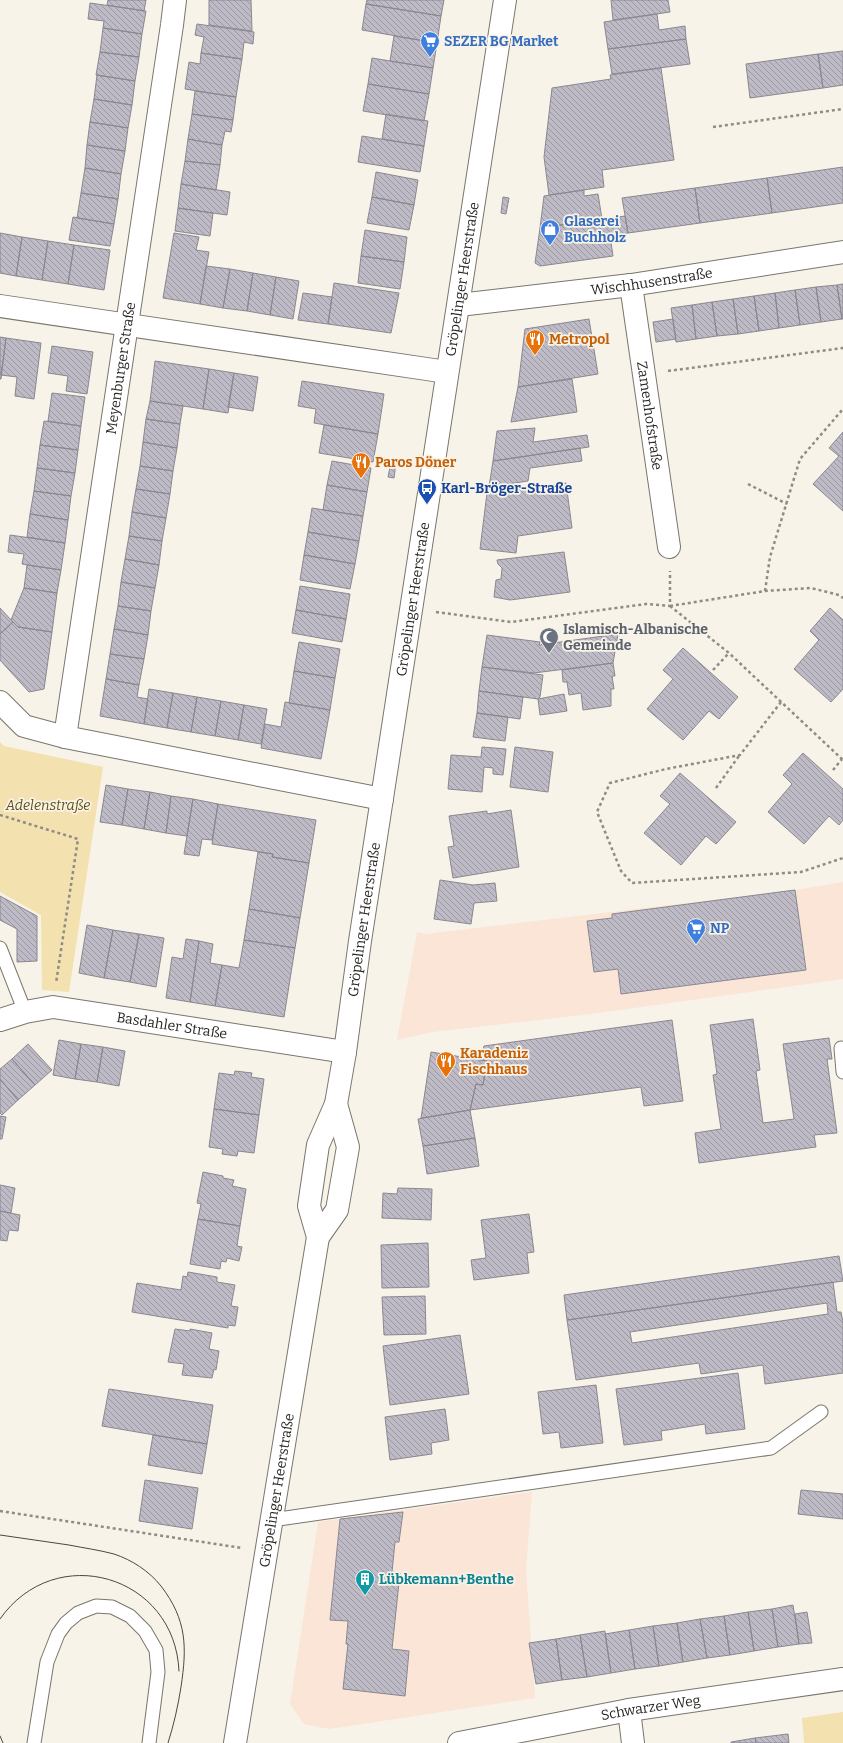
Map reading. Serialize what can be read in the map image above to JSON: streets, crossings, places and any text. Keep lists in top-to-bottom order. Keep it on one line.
{"streets":{"street":["Gröpelinger Heerstraße","Wischhusenstraße","Meyenburger Straße","Zamenhofstraße","Basdahler Straße","Schwarzer Weg"]},"crossings":[["Gröpelinger Heerstraße","Wischhusenstraße"],["Gröpelinger Heerstraße","Basdahler Straße"],["Wischhusenstraße","Zamenhofstraße"]],"parks":["Adelenstraße"],"places":{"supermarket":["SEZER BG Market","NP"],"shop":["Glaserei Buchholz"],"restaurant":["Metropol","Paros Döner","Karadeniz Fischhaus"],"bus stop":["Karl-Bröger-Straße"],"mosque":["Islamisch-Albanische Gemeinde"],"building":["Lübkemann+Benthe"]}}
